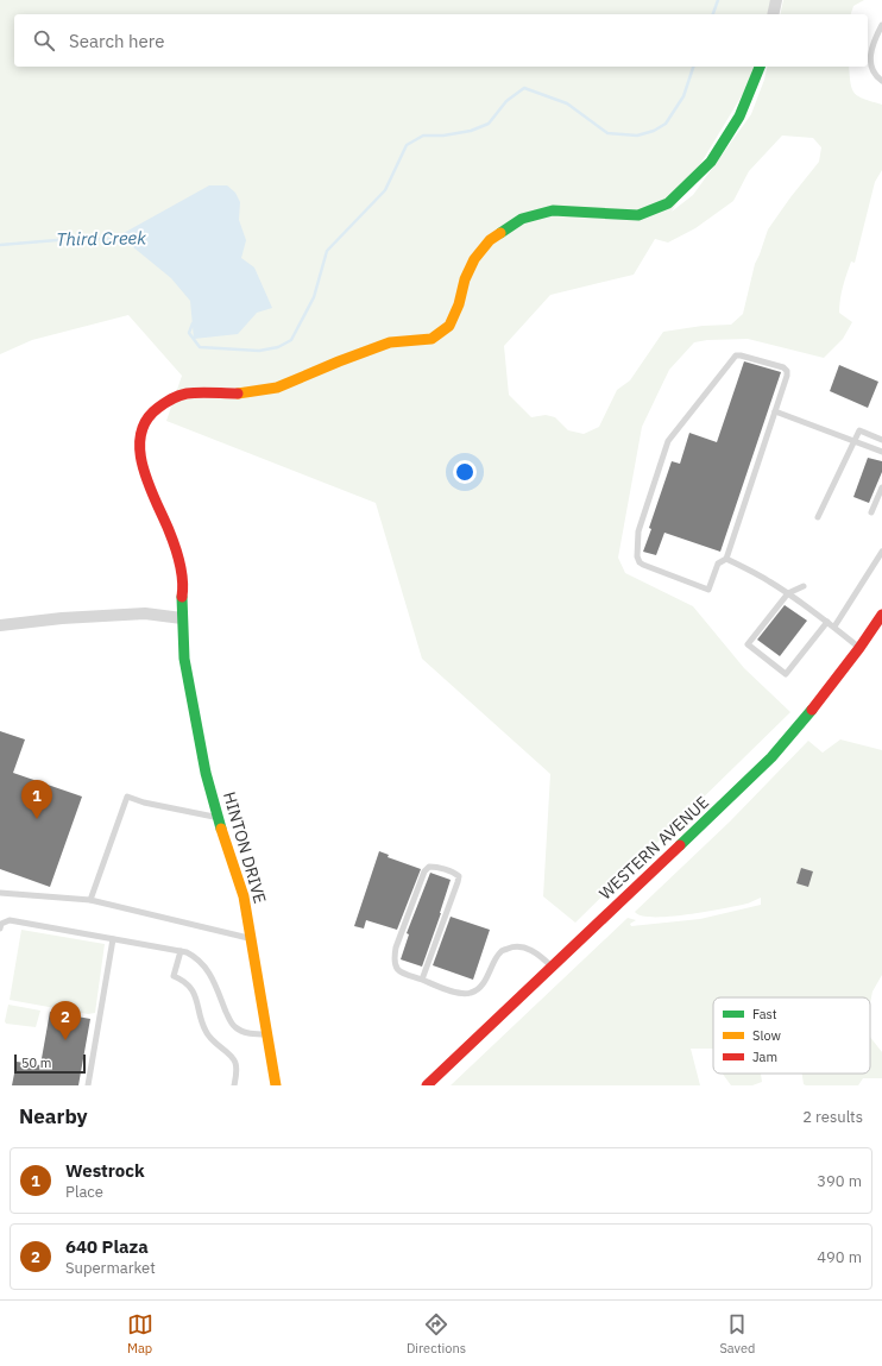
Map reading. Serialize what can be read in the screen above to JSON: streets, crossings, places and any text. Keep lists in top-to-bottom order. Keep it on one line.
{"streets":{"street":["HINTON DRIVE","WESTERN AVENUE"]},"water":["Third Creek"],"legend":["Fast","Slow","Jam"],"scale_bar":"50 m","page":{"search":"Search here","pins":["1","2"],"scale":"50 m","heading":["Nearby","2 results"],"list":[{"mark":"1","name":"Westrock","note":"Place","value":"390 m"},{"mark":"2","name":"640 Plaza","note":"Supermarket","value":"490 m"}],"nav":["Map","Directions","Saved"]}}
